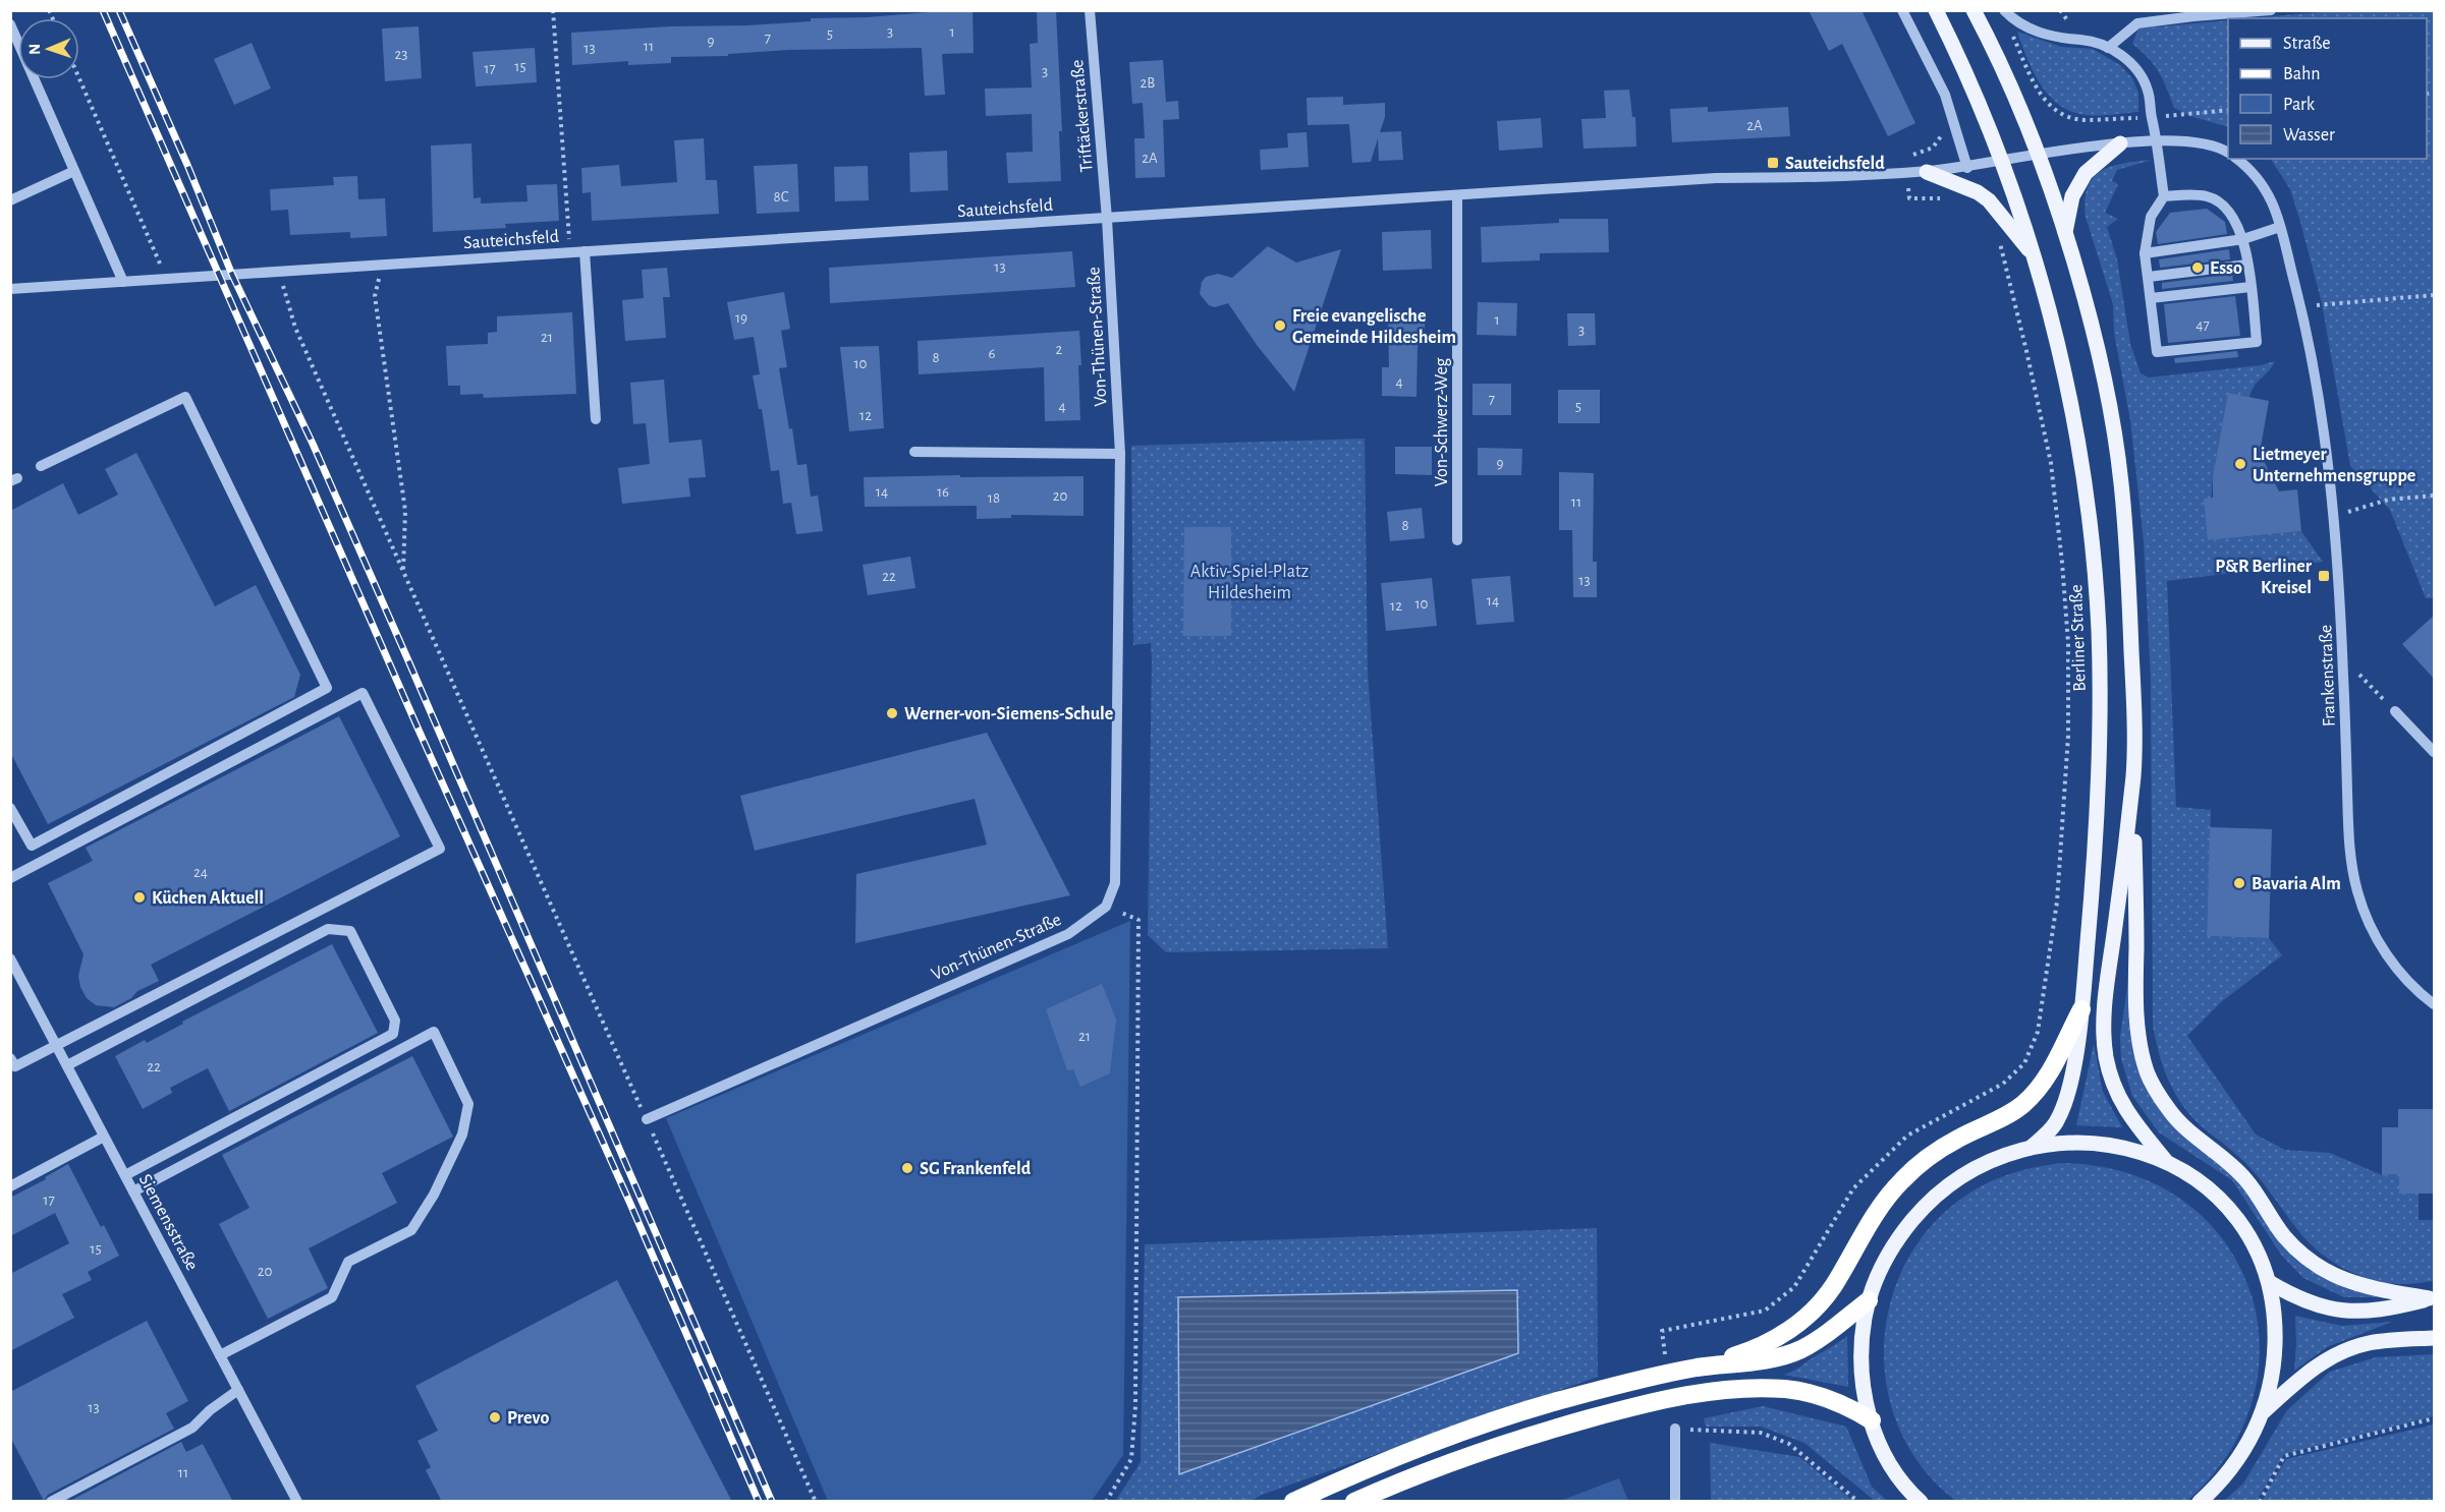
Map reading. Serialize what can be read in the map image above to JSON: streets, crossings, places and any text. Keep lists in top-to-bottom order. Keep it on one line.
{"streets":{"main road":["Berliner Straße"],"street":["Triftäckerstraße","Sauteichsfeld","Von-Thünen-Straße","Von-Schwerz-Weg","Frankenstraße","Siemensstraße"]},"crossings":[["Triftäckerstraße","Sauteichsfeld"],["Triftäckerstraße","Von-Thünen-Straße"],["Sauteichsfeld","Von-Thünen-Straße"],["Sauteichsfeld","Von-Schwerz-Weg"],["Sauteichsfeld","Berliner Straße"]],"parks":["Aktiv-Spiel-Platz Hildesheim"],"places":{"transit":["Sauteichsfeld","P&R Berliner Kreisel"],"other":["Esso","Freie evangelische Gemeinde Hildesheim","Lietmeyer Unternehmensgruppe","Werner-von-Siemens-Schule","Bavaria Alm","Küchen Aktuell","SG Frankenfeld","Prevo"]},"house_numbers":["3","1","5","7","9","11","13","23","15","17","3","2B","2A","2A","8C","13","19","1","47","3","21","2","6","8","10","4","7","4","5","12","9","14","16","20","18","11","8","22","13","14","10","12","24","21","22","17","15","20","13","11"],"legend":["Straße","Bahn","Park","Wasser"],"north":"left"}
